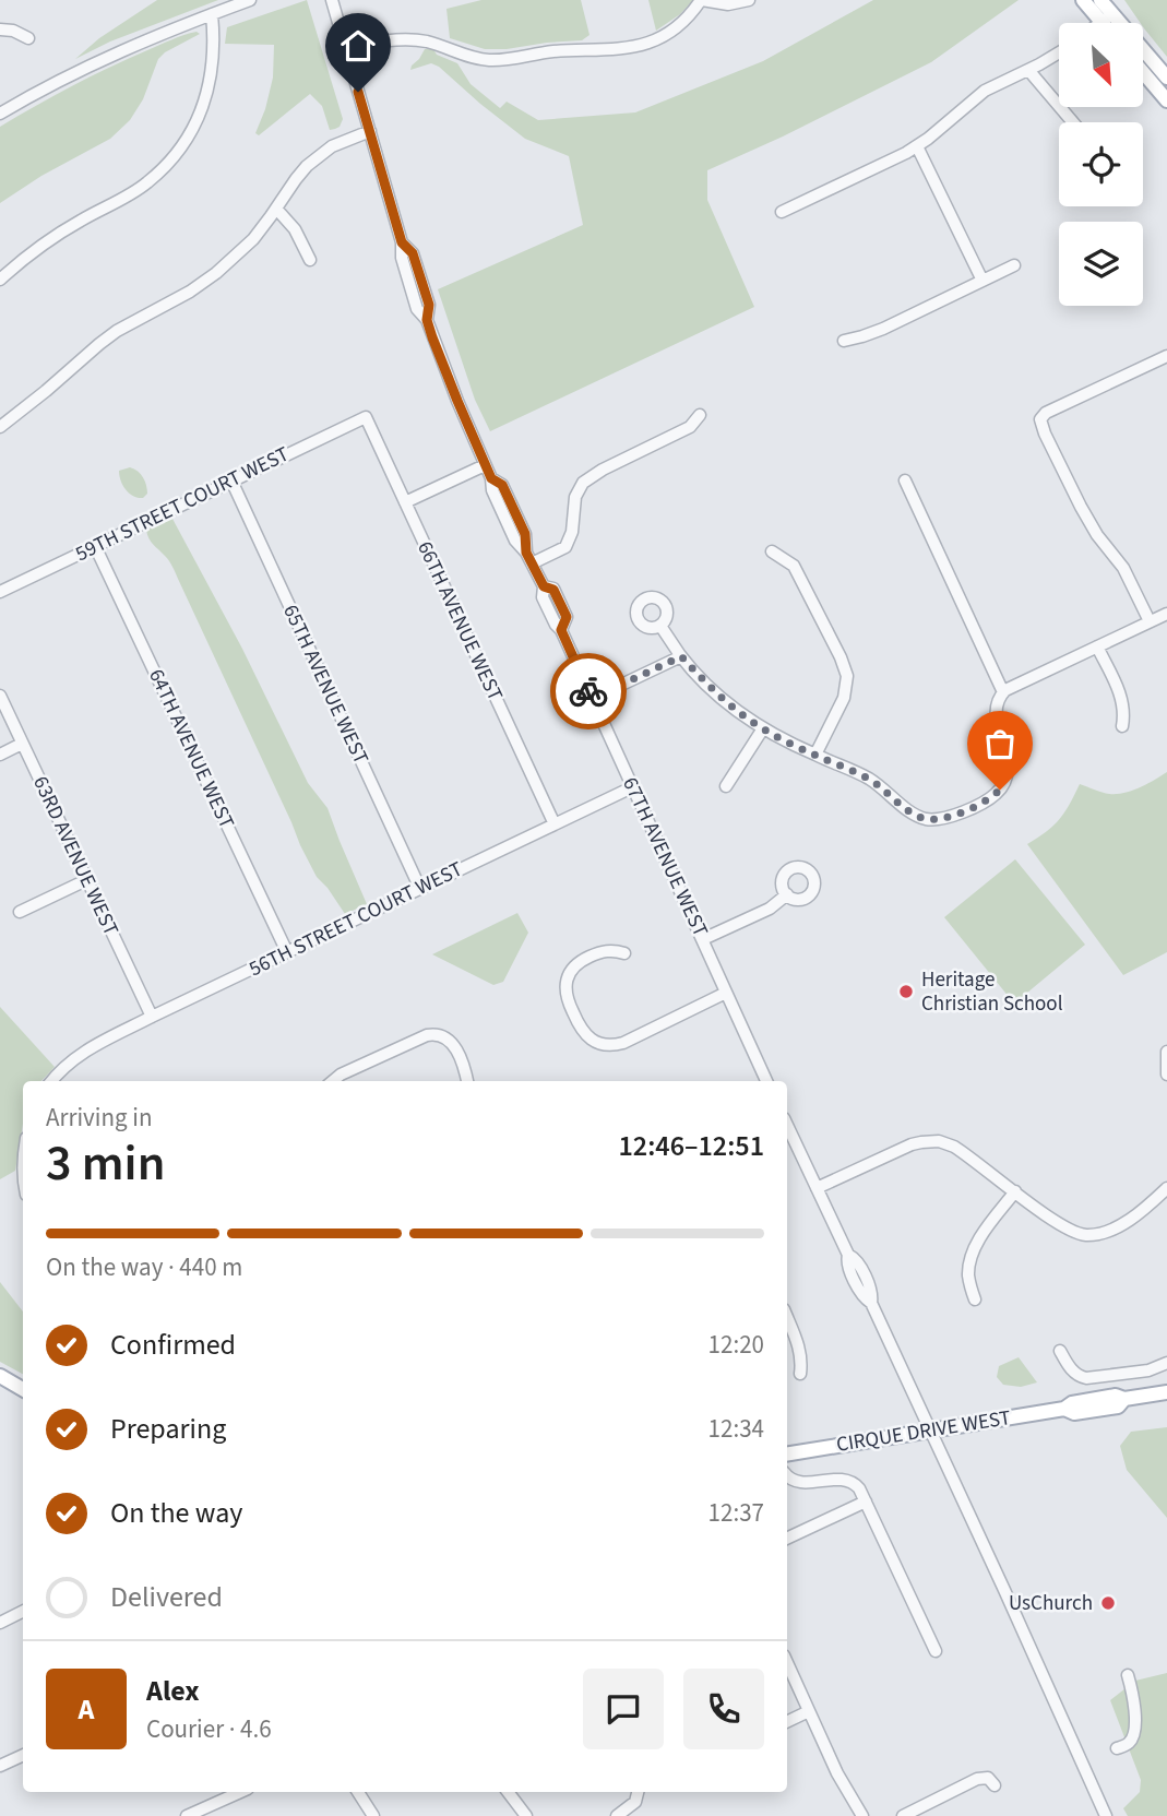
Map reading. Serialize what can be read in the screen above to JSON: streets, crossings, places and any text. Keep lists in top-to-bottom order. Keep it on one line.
{"streets":{"main road":["CIRQUE DRIVE WEST"],"street":["59TH STREET COURT WEST","66TH AVENUE WEST","65TH AVENUE WEST","64TH AVENUE WEST","63RD AVENUE WEST","67TH AVENUE WEST","56TH STREET COURT WEST"]},"crossings":[["59TH STREET COURT WEST","66TH AVENUE WEST"],["59TH STREET COURT WEST","65TH AVENUE WEST"],["59TH STREET COURT WEST","64TH AVENUE WEST"],["66TH AVENUE WEST","56TH STREET COURT WEST"],["65TH AVENUE WEST","56TH STREET COURT WEST"],["64TH AVENUE WEST","56TH STREET COURT WEST"],["63RD AVENUE WEST","56TH STREET COURT WEST"],["67TH AVENUE WEST","56TH STREET COURT WEST"]],"places":["Heritage Christian School","UsChurch"],"north":"bottom right","page":{"heading":["3 min","Arriving in","12:46–12:51"],"panel":["Alex","Courier · 4.6"],"bar":"On the way · 440 m","list":[["Confirmed","12:20"],["Preparing","12:34"],["On the way","12:37"],"Delivered"],"round":"A"}}
